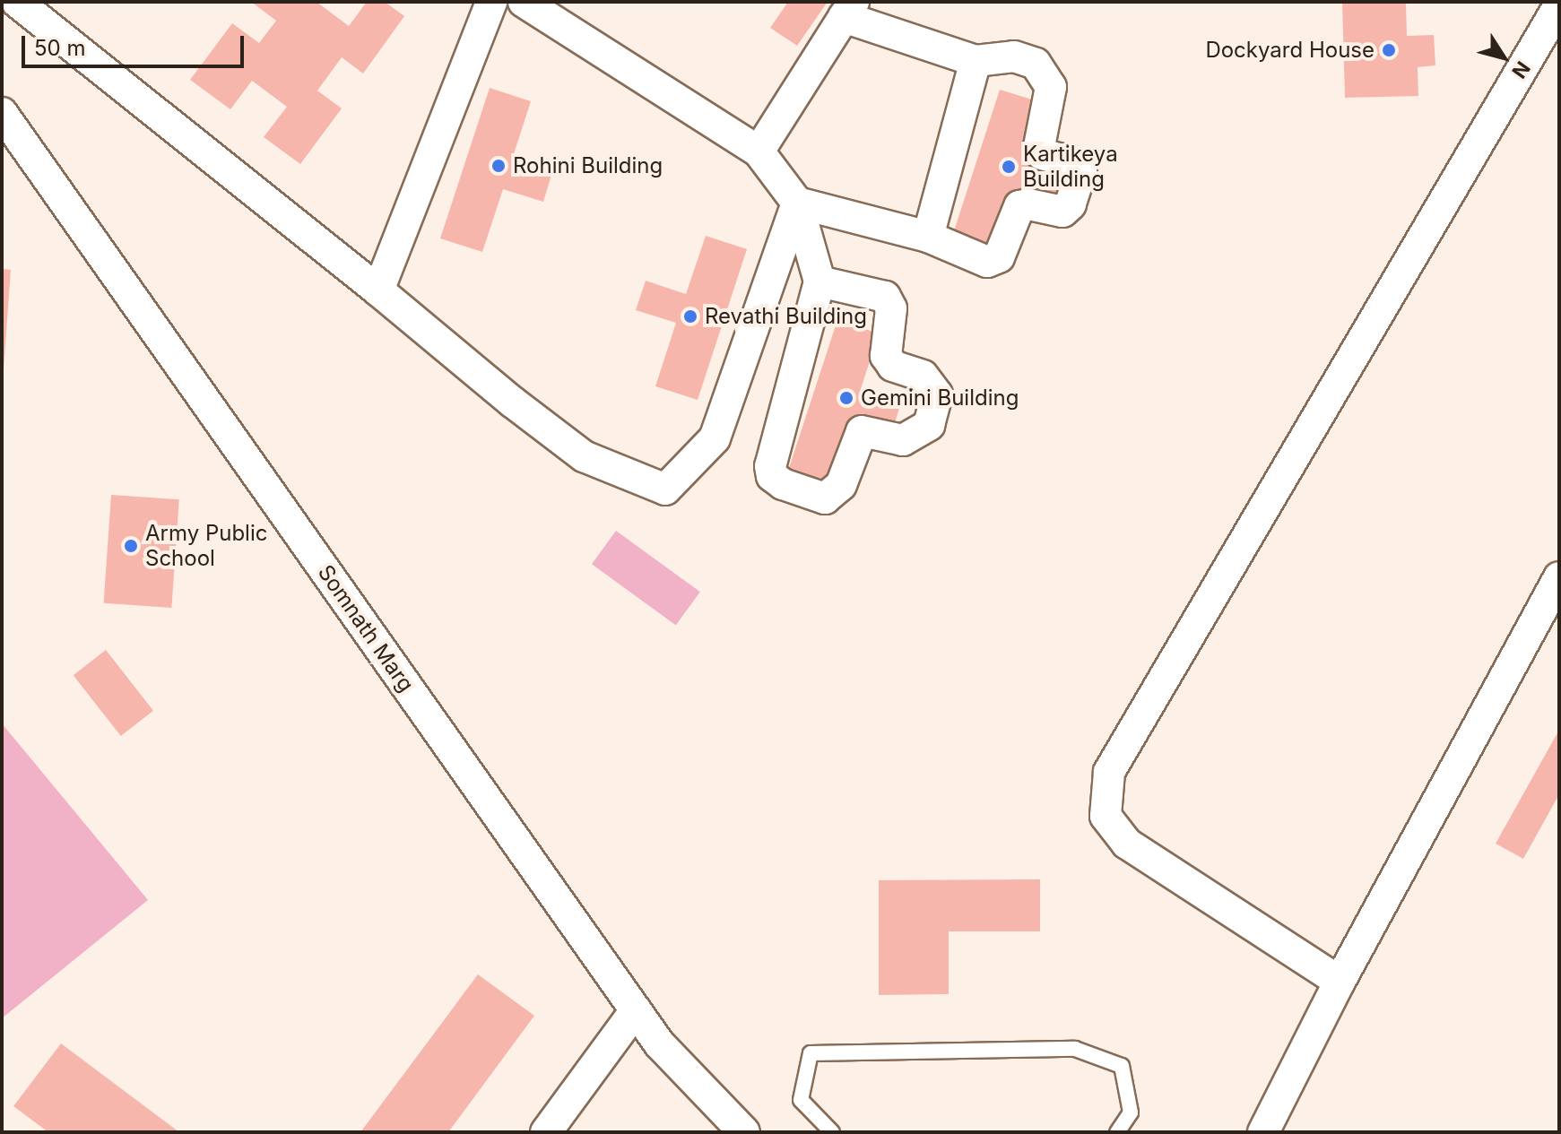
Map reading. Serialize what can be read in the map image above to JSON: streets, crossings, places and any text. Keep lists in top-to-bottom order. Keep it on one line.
{"streets":{"street":["Somnath Marg"]},"places":["Dockyard House","Rohini Building","Kartikeya Building","Revathi Building","Gemini Building","Army Public School"],"scale_bar":"50 m","north":"bottom right"}
